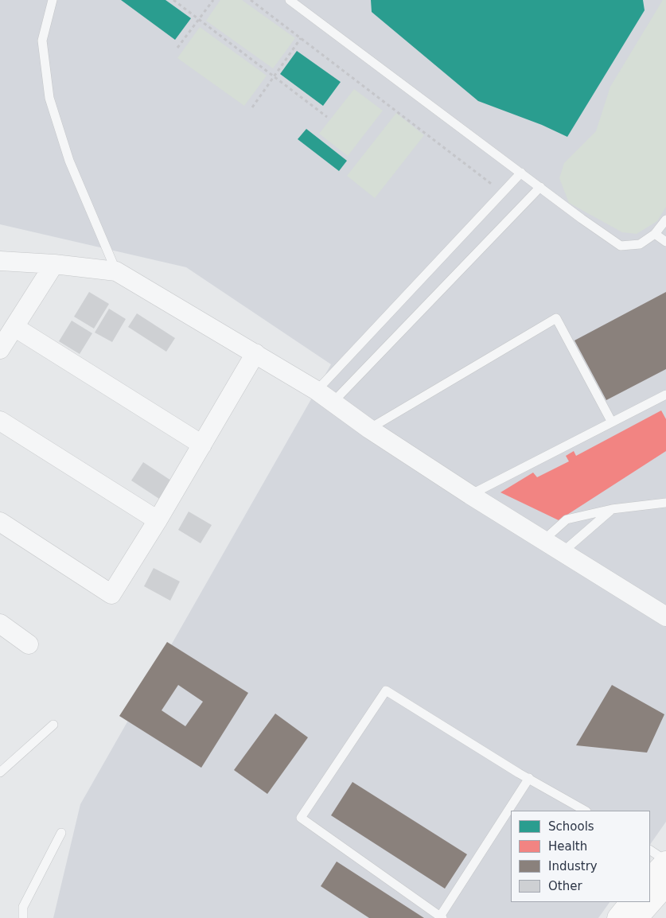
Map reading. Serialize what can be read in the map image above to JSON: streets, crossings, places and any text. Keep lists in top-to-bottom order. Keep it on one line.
{"legend":["Schools","Health","Industry","Other"]}
